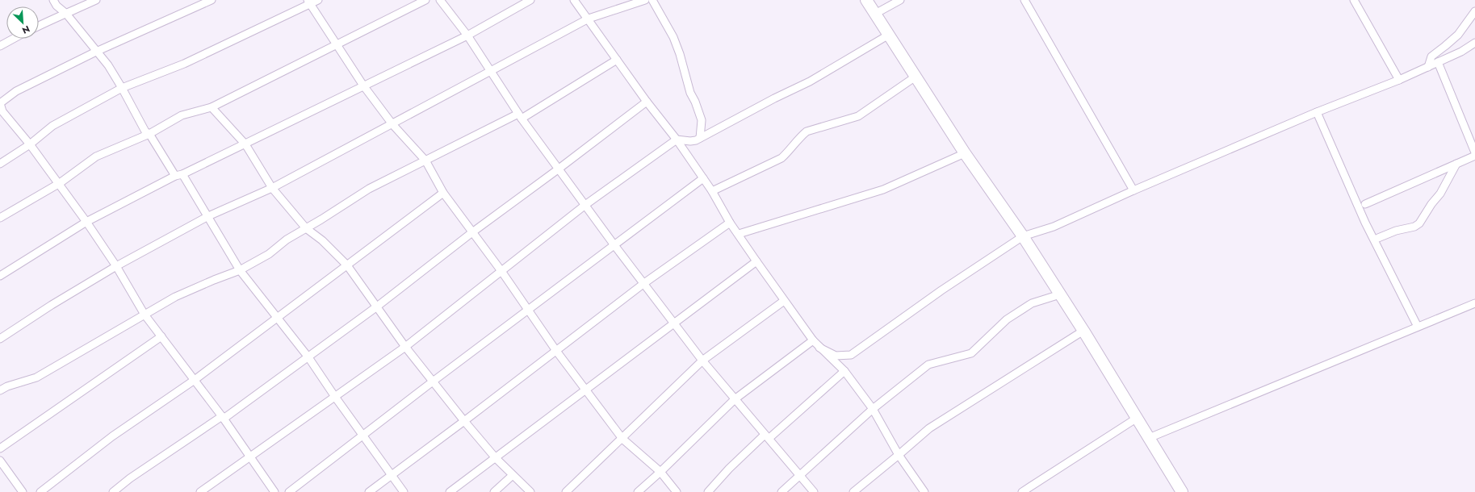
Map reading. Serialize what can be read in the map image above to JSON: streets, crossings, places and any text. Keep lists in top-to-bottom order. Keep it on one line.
{"north":"bottom right"}
